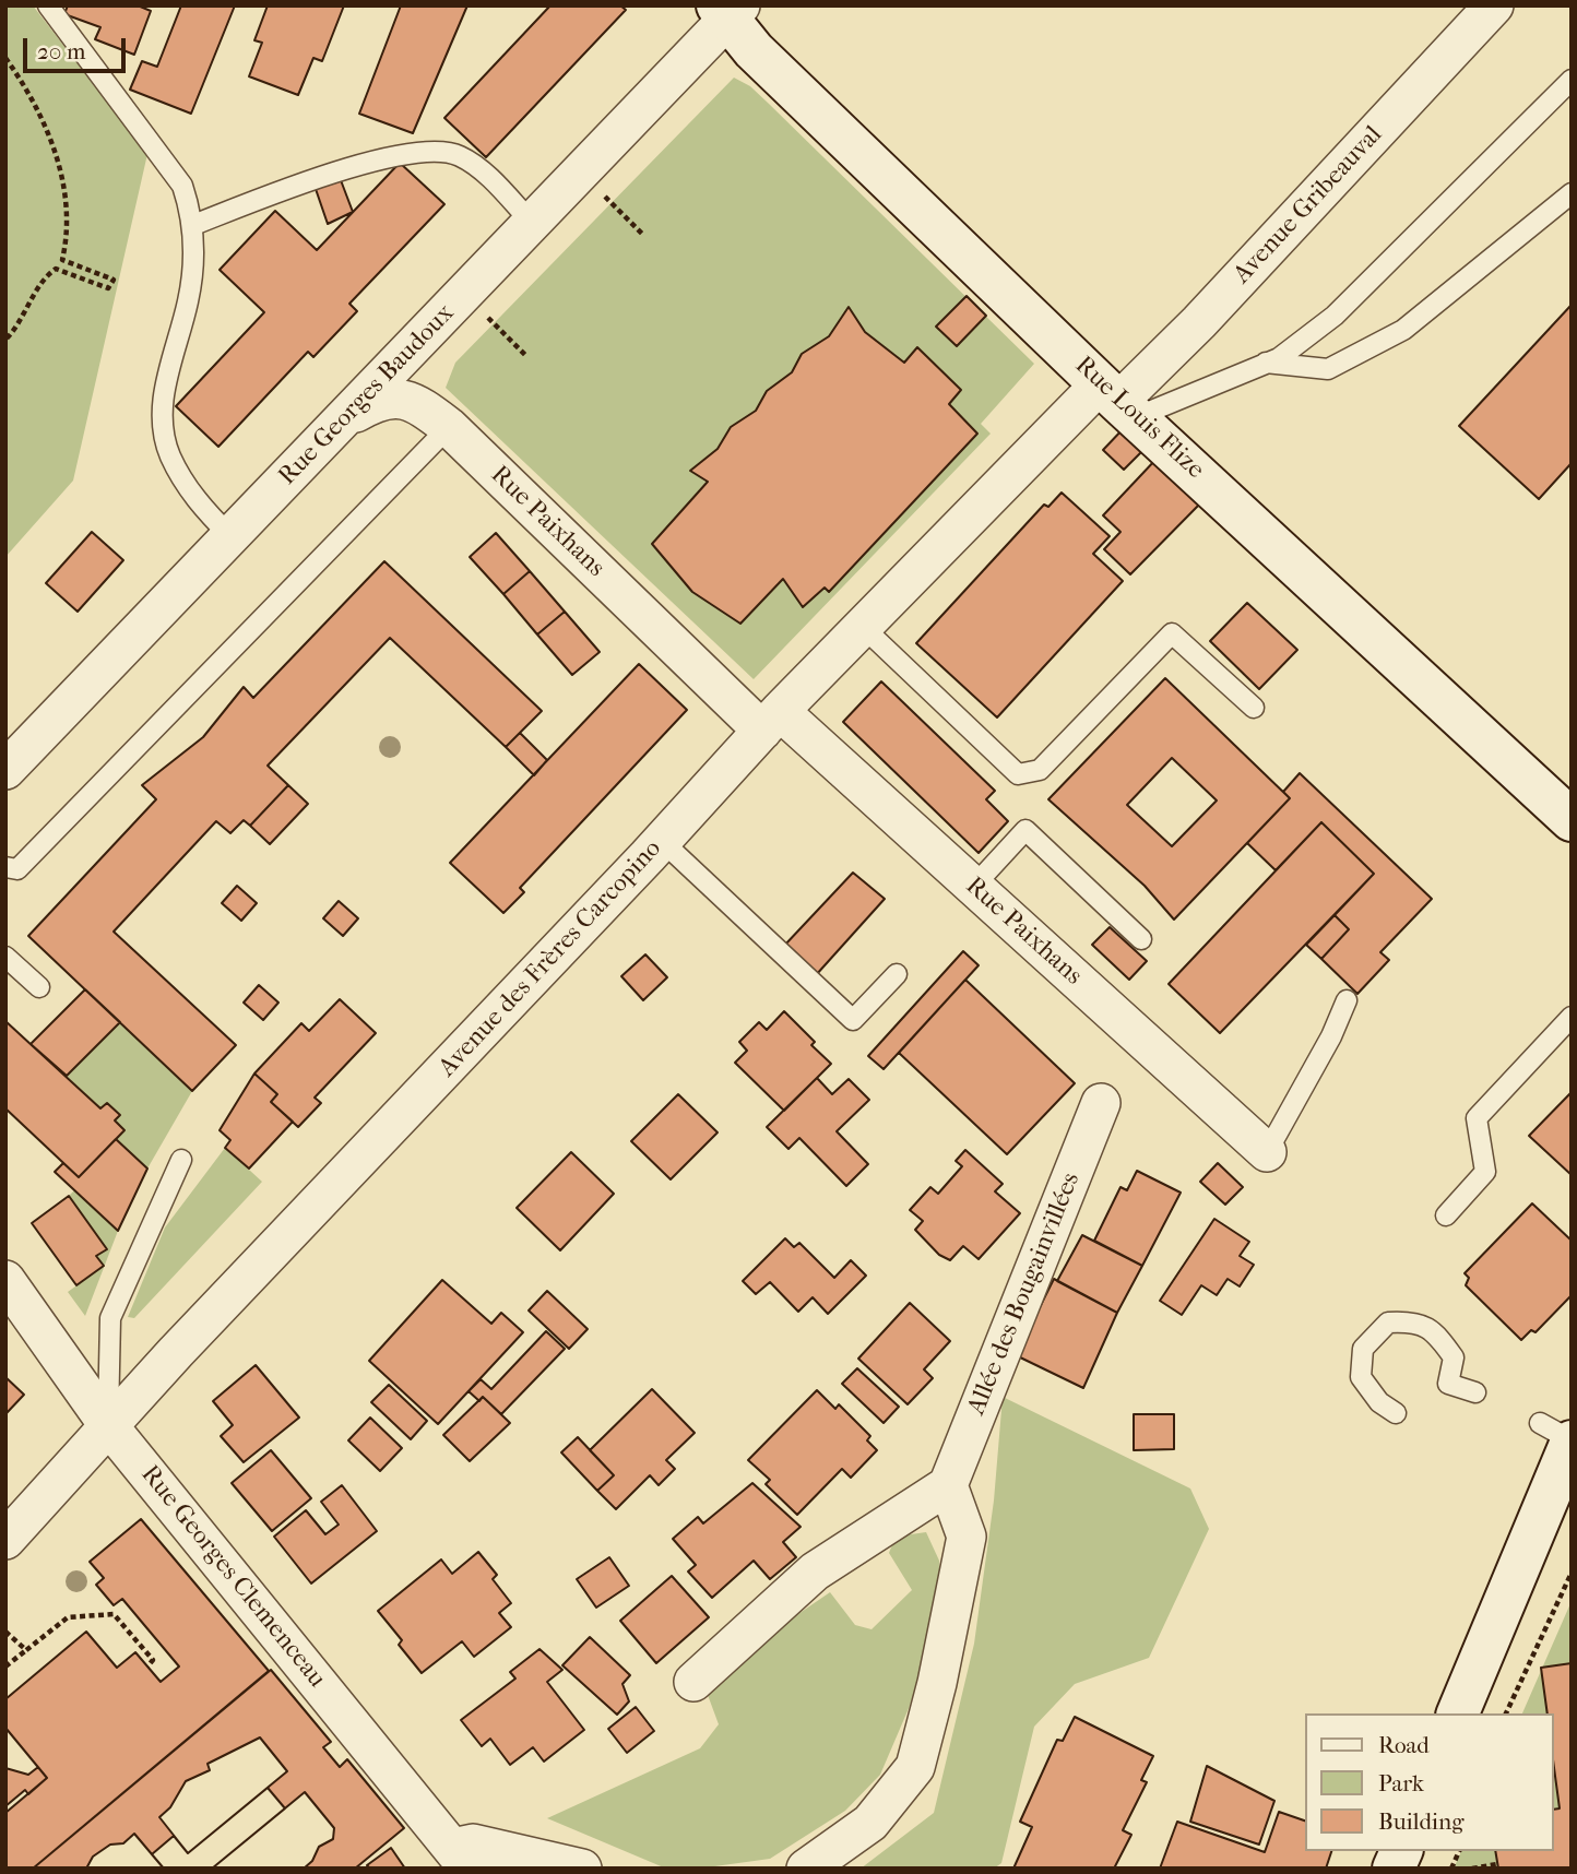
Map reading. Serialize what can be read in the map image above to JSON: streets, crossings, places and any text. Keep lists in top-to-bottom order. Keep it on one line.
{"streets":{"street":["Avenue Gribeauval","Rue Georges Baudoux","Rue Louis Flize","Rue Paixhans","Avenue des Frères Carcopino","Allée des Bougainvillées","Rue Georges Clemenceau"]},"crossings":[["Avenue Gribeauval","Rue Louis Flize"],["Avenue Gribeauval","Avenue des Frères Carcopino"],["Rue Georges Baudoux","Rue Louis Flize"],["Rue Georges Baudoux","Rue Paixhans"],["Rue Louis Flize","Avenue des Frères Carcopino"],["Rue Paixhans","Avenue des Frères Carcopino"],["Avenue des Frères Carcopino","Rue Georges Clemenceau"]],"legend":["Road","Park","Building"],"scale_bar":"20 m"}
